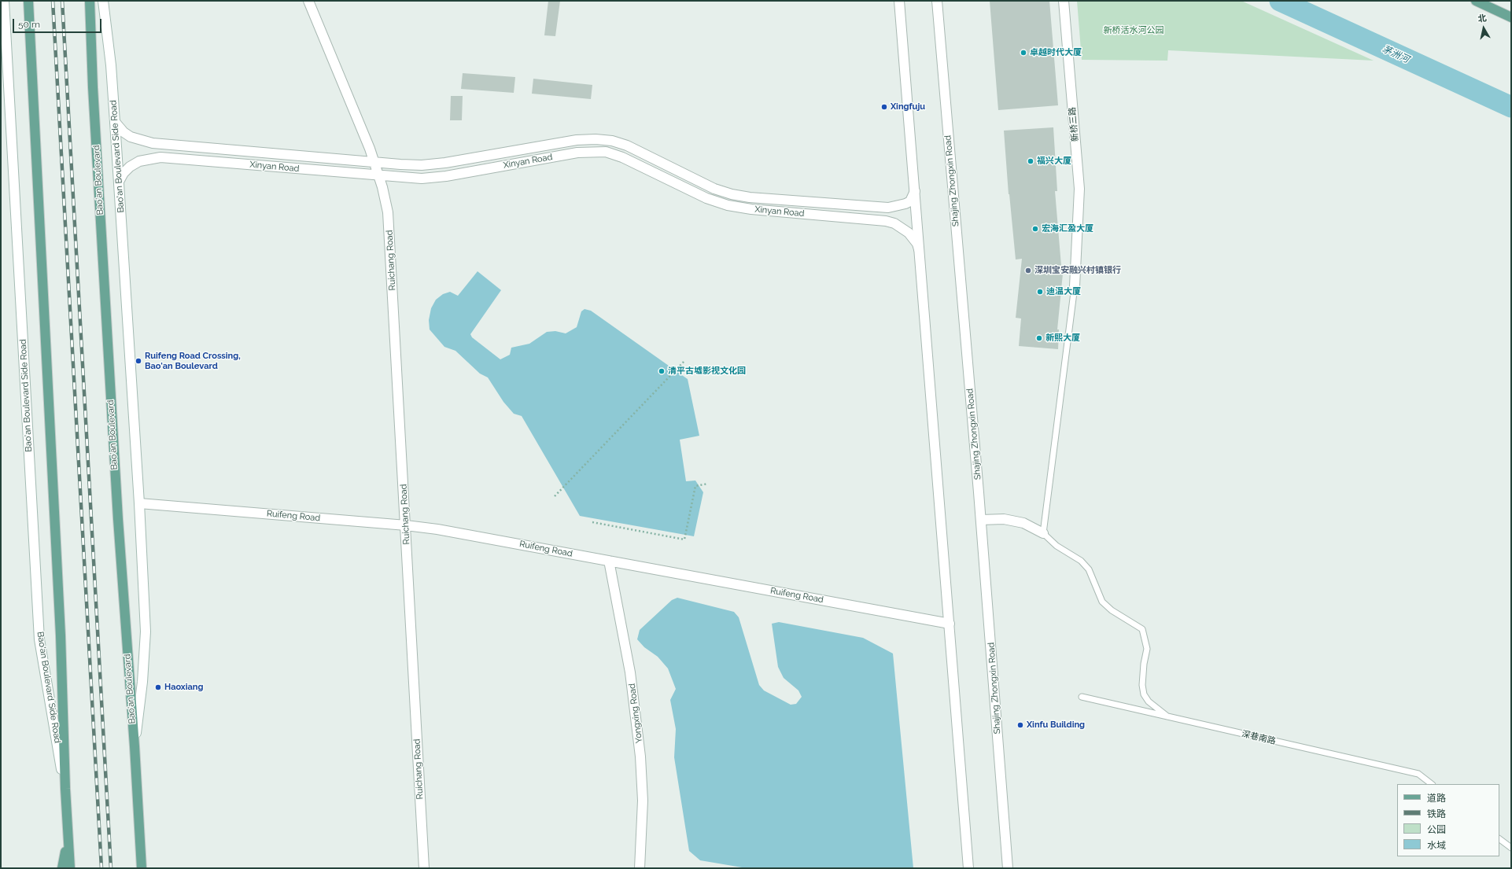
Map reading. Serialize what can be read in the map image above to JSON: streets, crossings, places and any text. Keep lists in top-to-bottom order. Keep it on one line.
{"streets":{"main road":["Bao'an Boulevard"],"street":["新桥三路","Bao'an Boulevard Side Road","Xinyan Road","Shajing Zhongxin Road","Ruichang Road","Ruifeng Road","Yongxing Road"],"lane":["深巷南路"]},"crossings":[["Bao'an Boulevard Side Road","Xinyan Road"],["Bao'an Boulevard Side Road","Bao'an Boulevard"],["Bao'an Boulevard Side Road","Ruifeng Road"],["Xinyan Road","Ruichang Road"],["Ruichang Road","Ruifeng Road"],["Ruifeng Road","Yongxing Road"]],"water":["茅洲河"],"parks":["新桥活水河公园"],"places":["卓越时代大厦","Xingfuju","福兴大厦","宏海汇盈大厦","深圳宝安融兴村镇银行","迪温大厦","新熙大厦","Ruifeng Road Crossing, Bao'an Boulevard","清平古墟影视文化园","Haoxiang","Xinfu Building"],"legend":["道路","铁路","公园","水域"],"scale_bar":"50 m","north":"top"}
